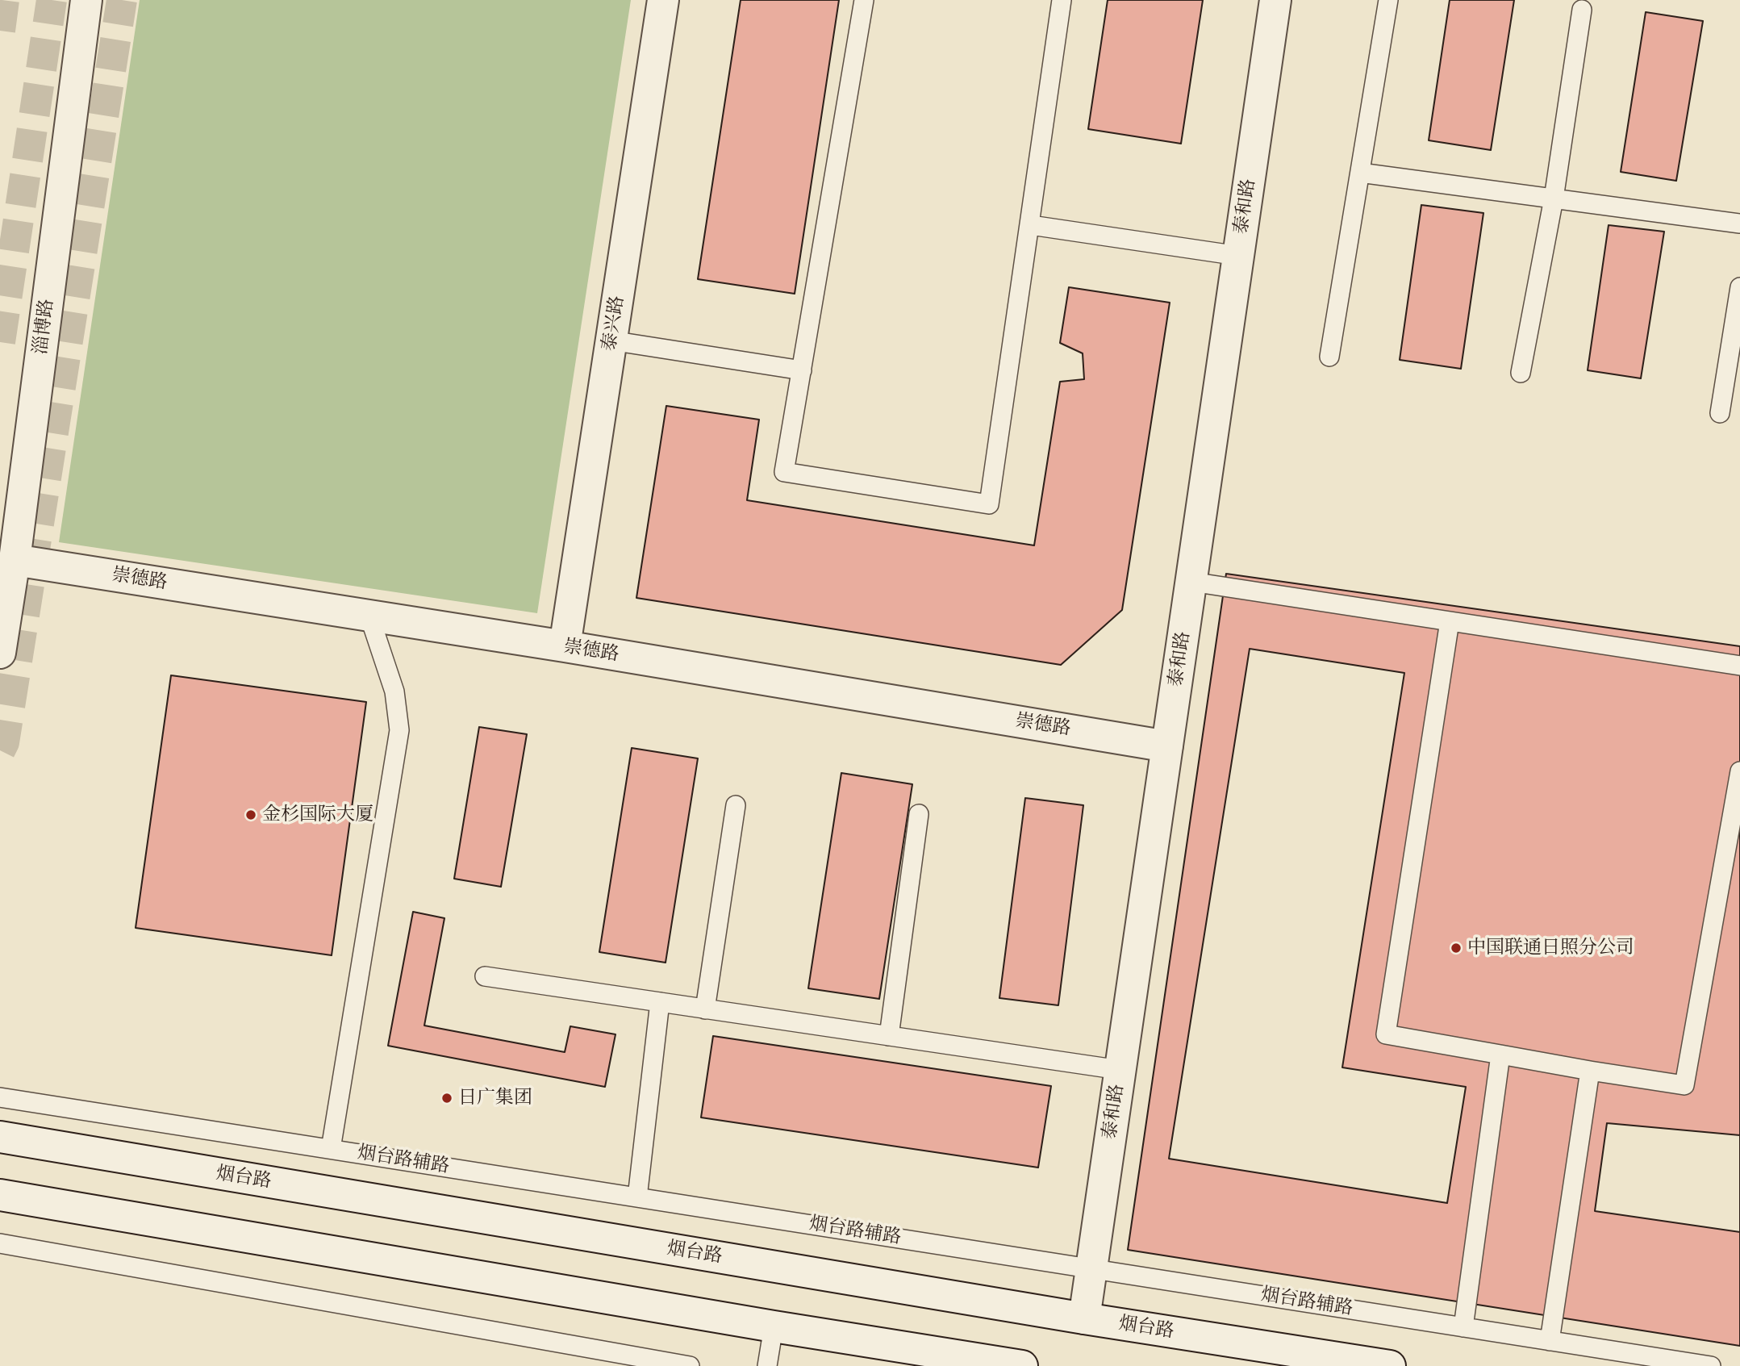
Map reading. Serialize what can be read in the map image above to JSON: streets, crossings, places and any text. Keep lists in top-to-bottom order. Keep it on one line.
{"streets":{"street":["泰和路","泰兴路","淄博路","崇德路","烟台路"],"lane":["烟台路辅路"]},"crossings":[["泰和路","崇德路"],["泰和路","烟台路辅路"],["泰和路","烟台路"],["泰兴路","崇德路"],["淄博路","崇德路"]],"places":["金杉国际大厦","中国联通日照分公司","日广集团"]}
